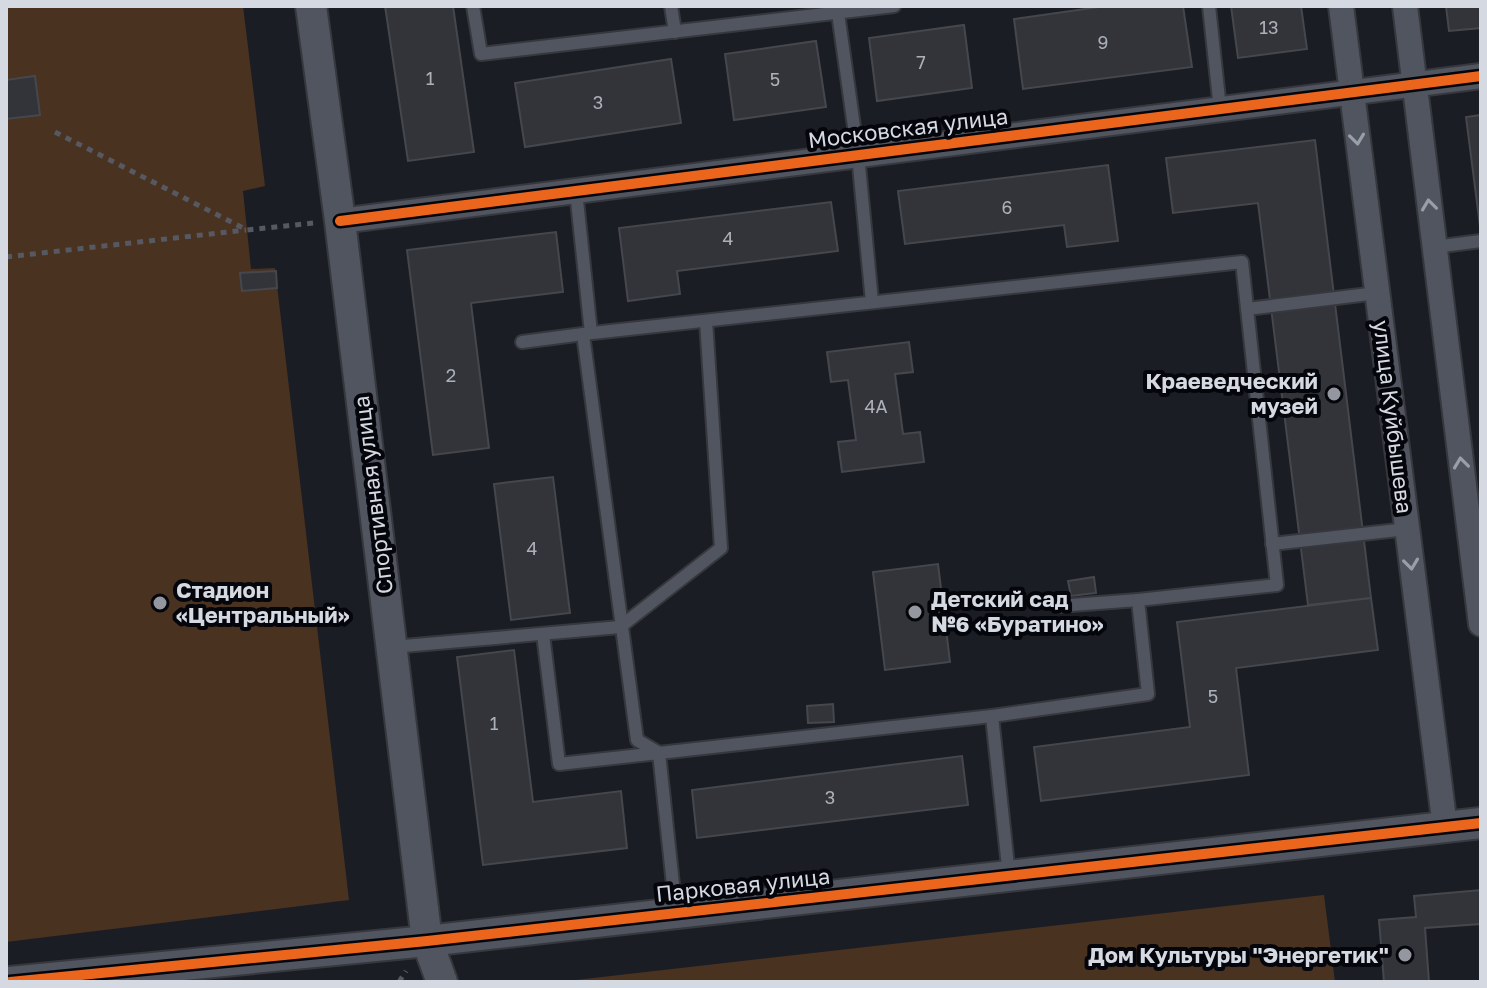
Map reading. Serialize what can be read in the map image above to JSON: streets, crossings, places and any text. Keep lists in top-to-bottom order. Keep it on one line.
{"streets":{"street":["Московская улица","улица Куйбышева","Спортивная улица","Парковая улица"]},"crossings":[["Московская улица","улица Куйбышева"],["Московская улица","Спортивная улица"],["улица Куйбышева","Парковая улица"],["Спортивная улица","Парковая улица"]],"places":["Краеведческий музей","Стадион «Центральный»","Детский сад №6 «Буратино»","Дом Культуры \"Энергетик\""],"house_numbers":["13","9","7","1","5","3","6","4","2","4А","4","5","1","3"]}
